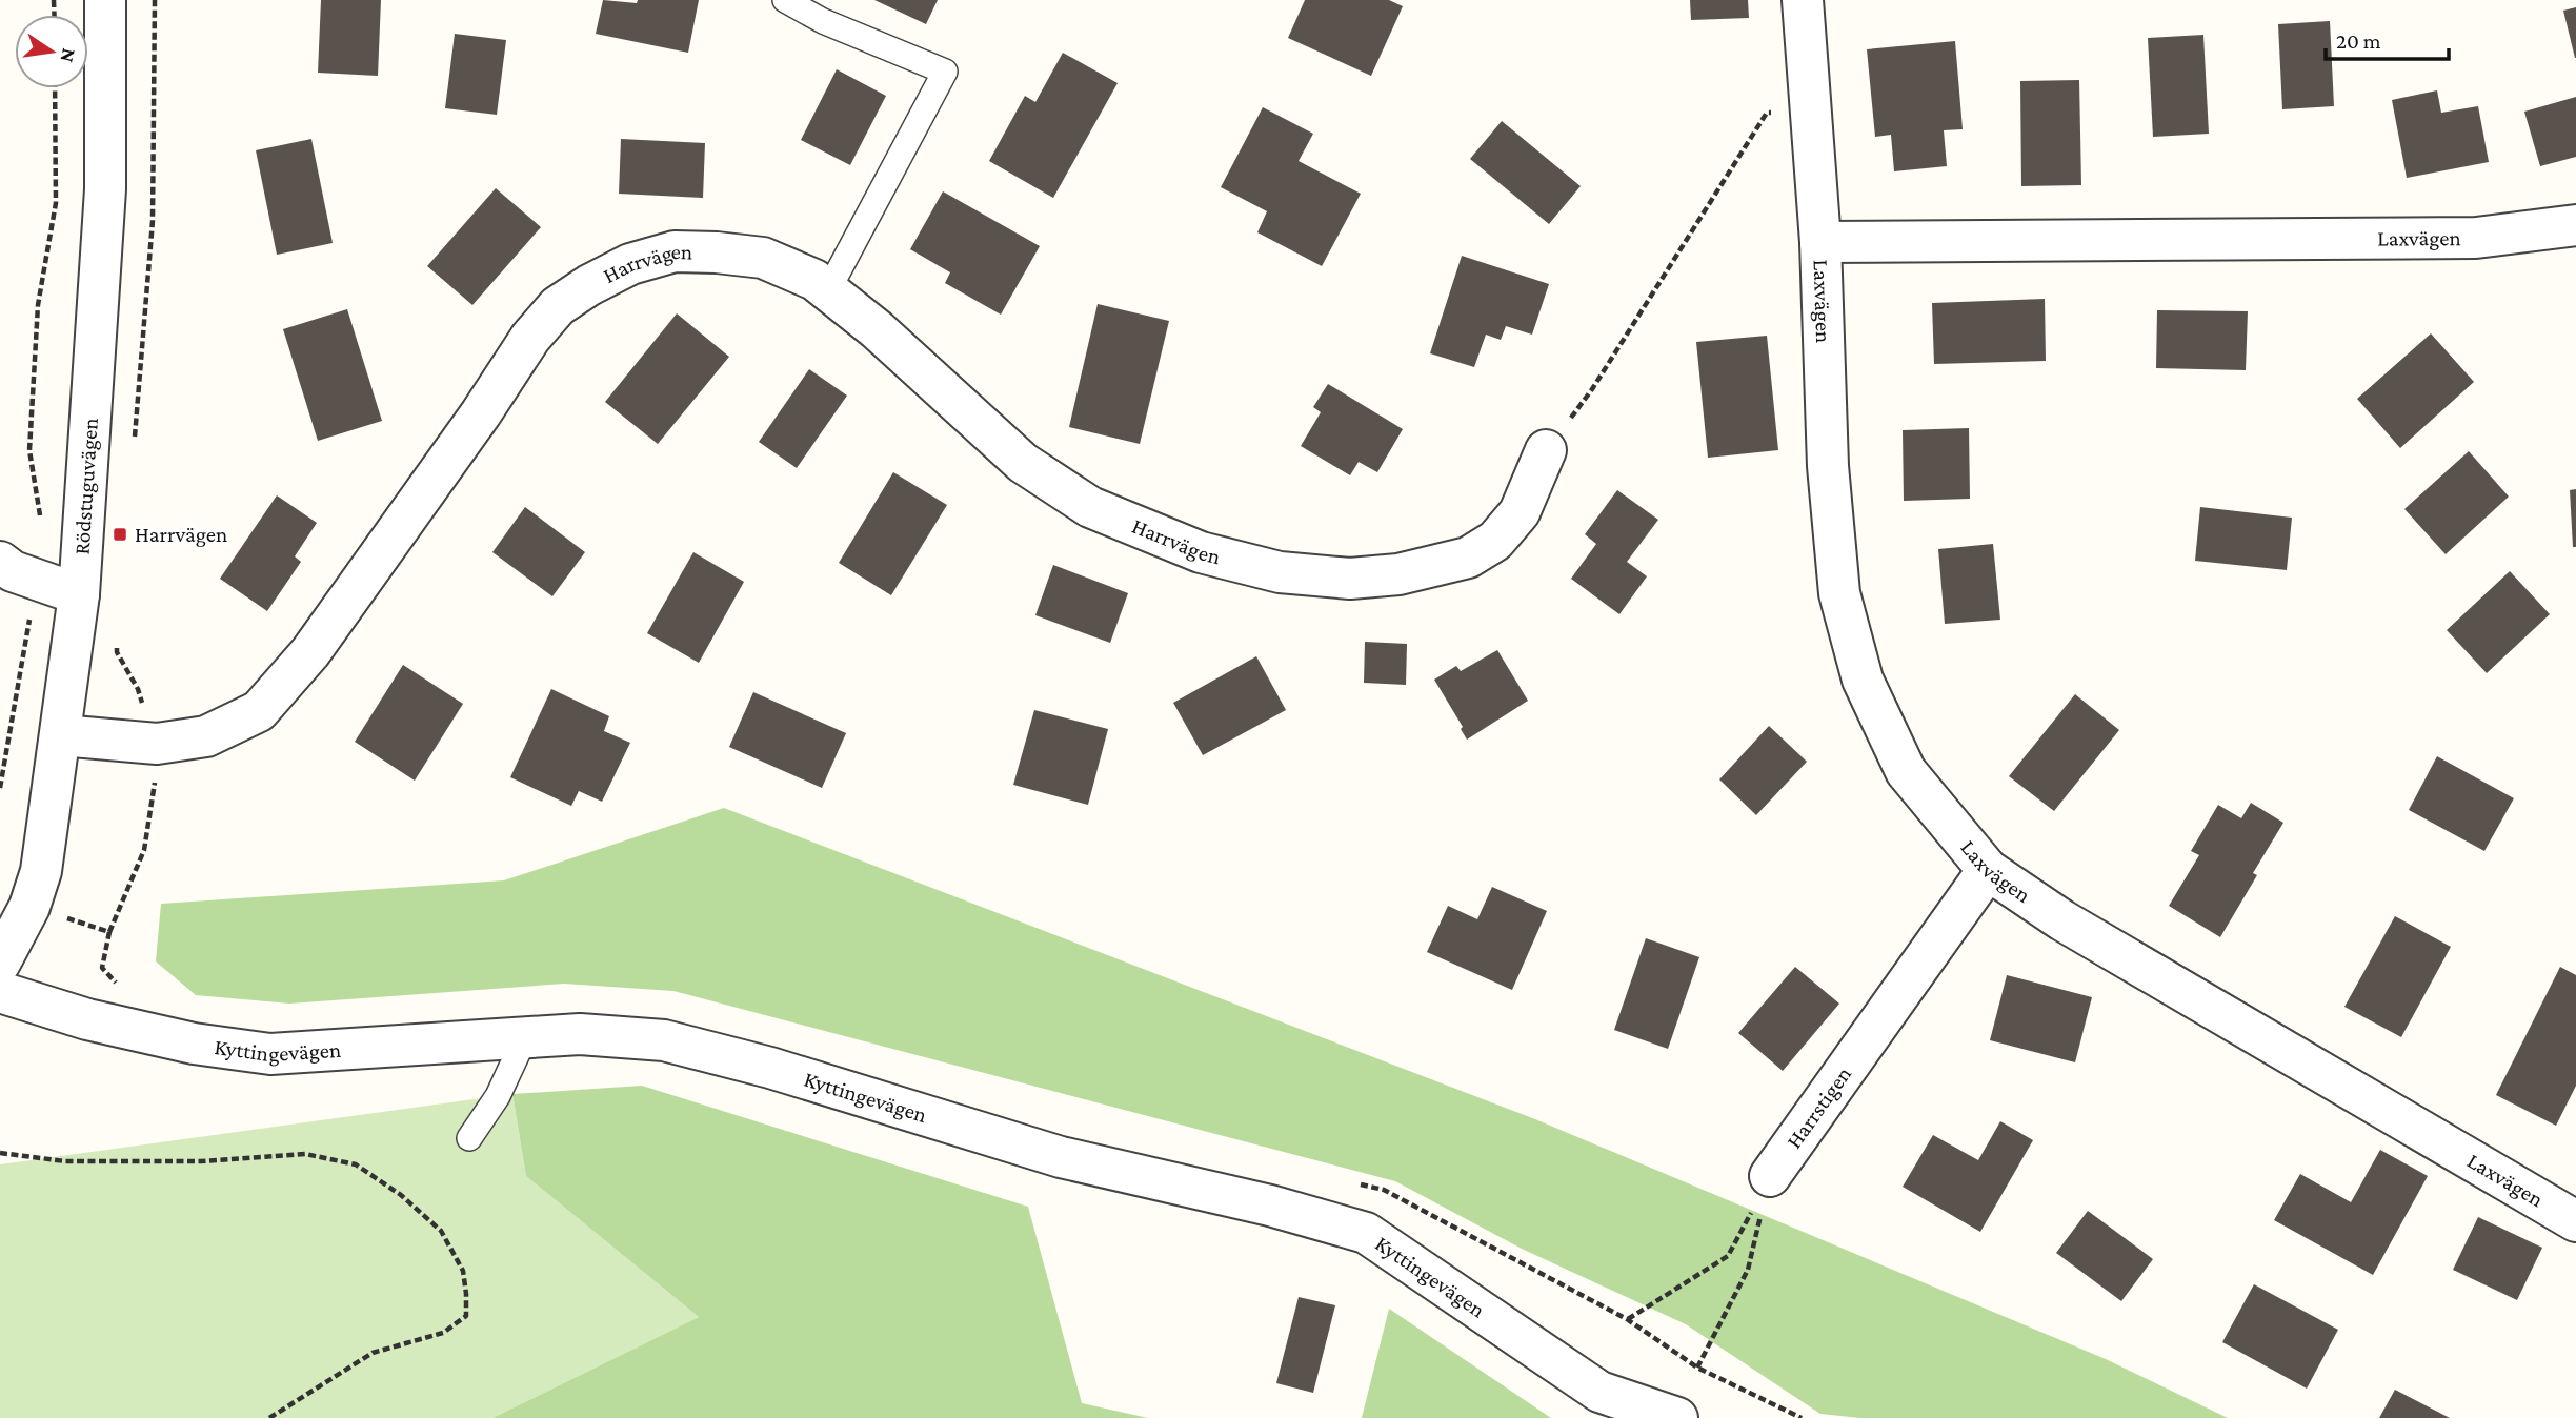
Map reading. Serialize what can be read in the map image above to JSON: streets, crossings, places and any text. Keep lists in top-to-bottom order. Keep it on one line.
{"streets":{"street":["Laxvägen","Harrvägen","Rödstuguvägen","Kyttingevägen","Harrstigen"]},"crossings":[["Laxvägen","Harrstigen"],["Harrvägen","Rödstuguvägen"]],"places":{"transit":["Harrvägen"]},"scale_bar":"20 m","north":"right"}
